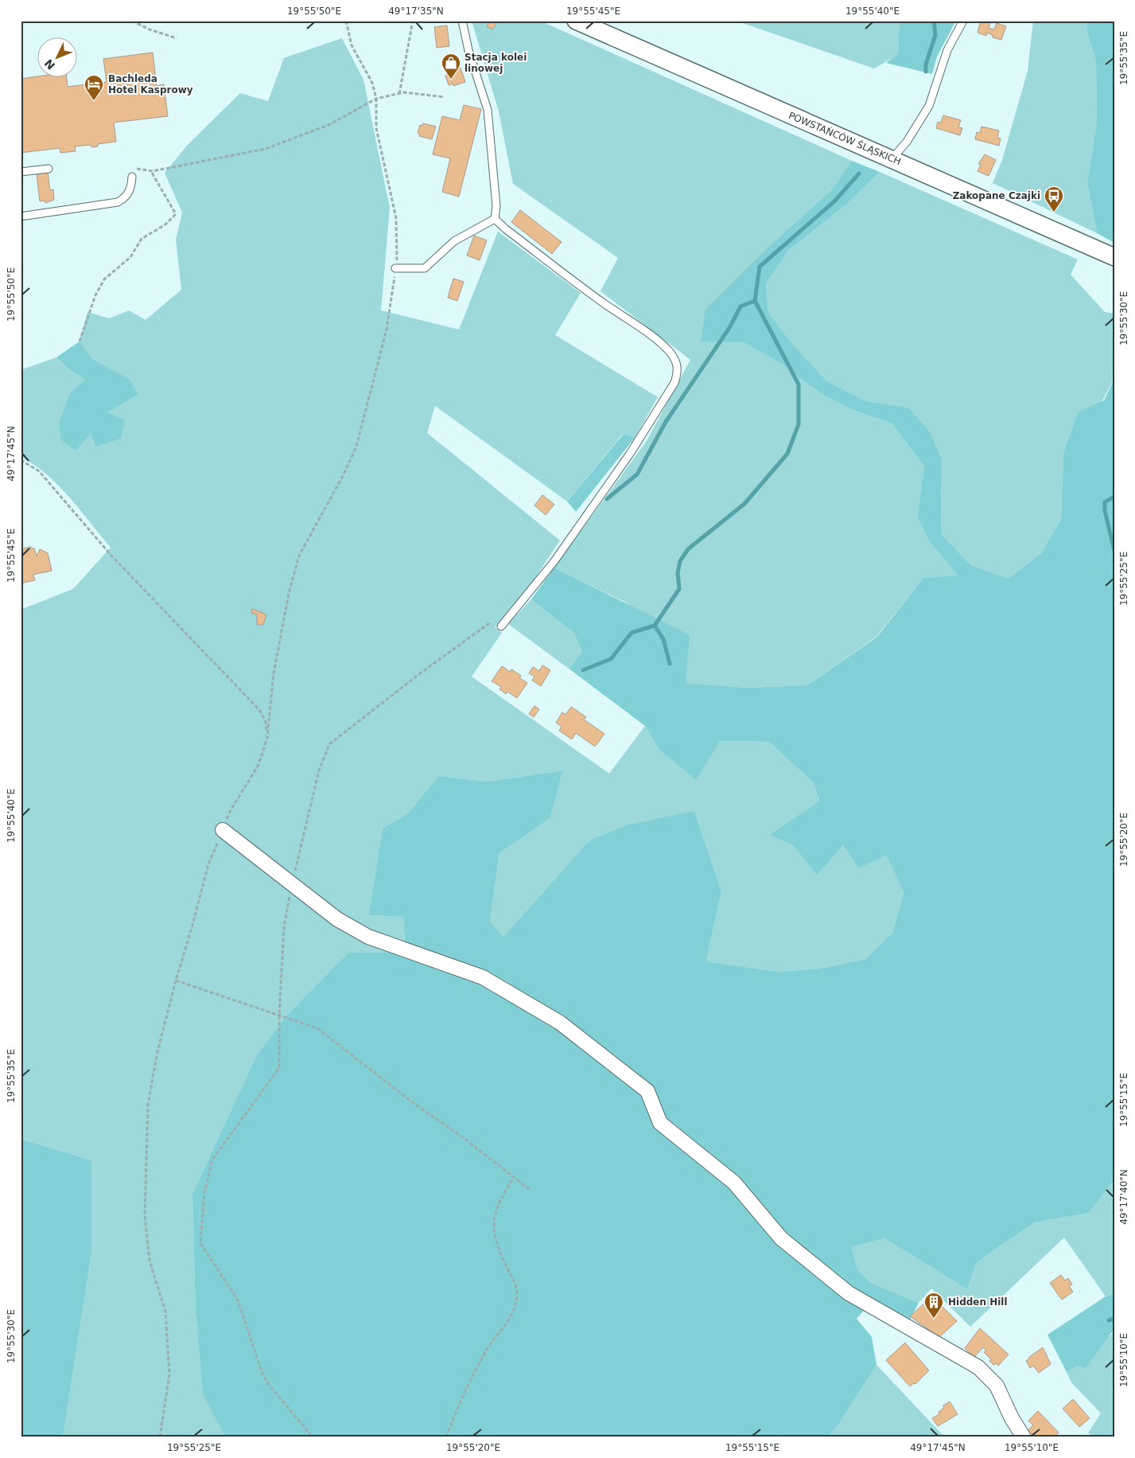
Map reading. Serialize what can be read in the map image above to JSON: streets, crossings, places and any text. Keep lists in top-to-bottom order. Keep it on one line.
{"streets":{"street":["POWSTAŃCÓW ŚLĄSKICH"]},"places":{"shop":["Stacja kolei linowej"],"hotel":["Bachleda Hotel Kasprowy"],"bus stop":["Zakopane Czajki"],"building":["Hidden Hill"]},"north":"bottom left","coordinates":["19°55'50\"E","49°17'35\"N","19°55'45\"E","19°55'40\"E","19°55'35\"E","19°55'30\"E","49°17'45\"N","19°55'25\"E","19°55'20\"E","19°55'15\"E","49°17'40\"N","19°55'10\"E"]}
